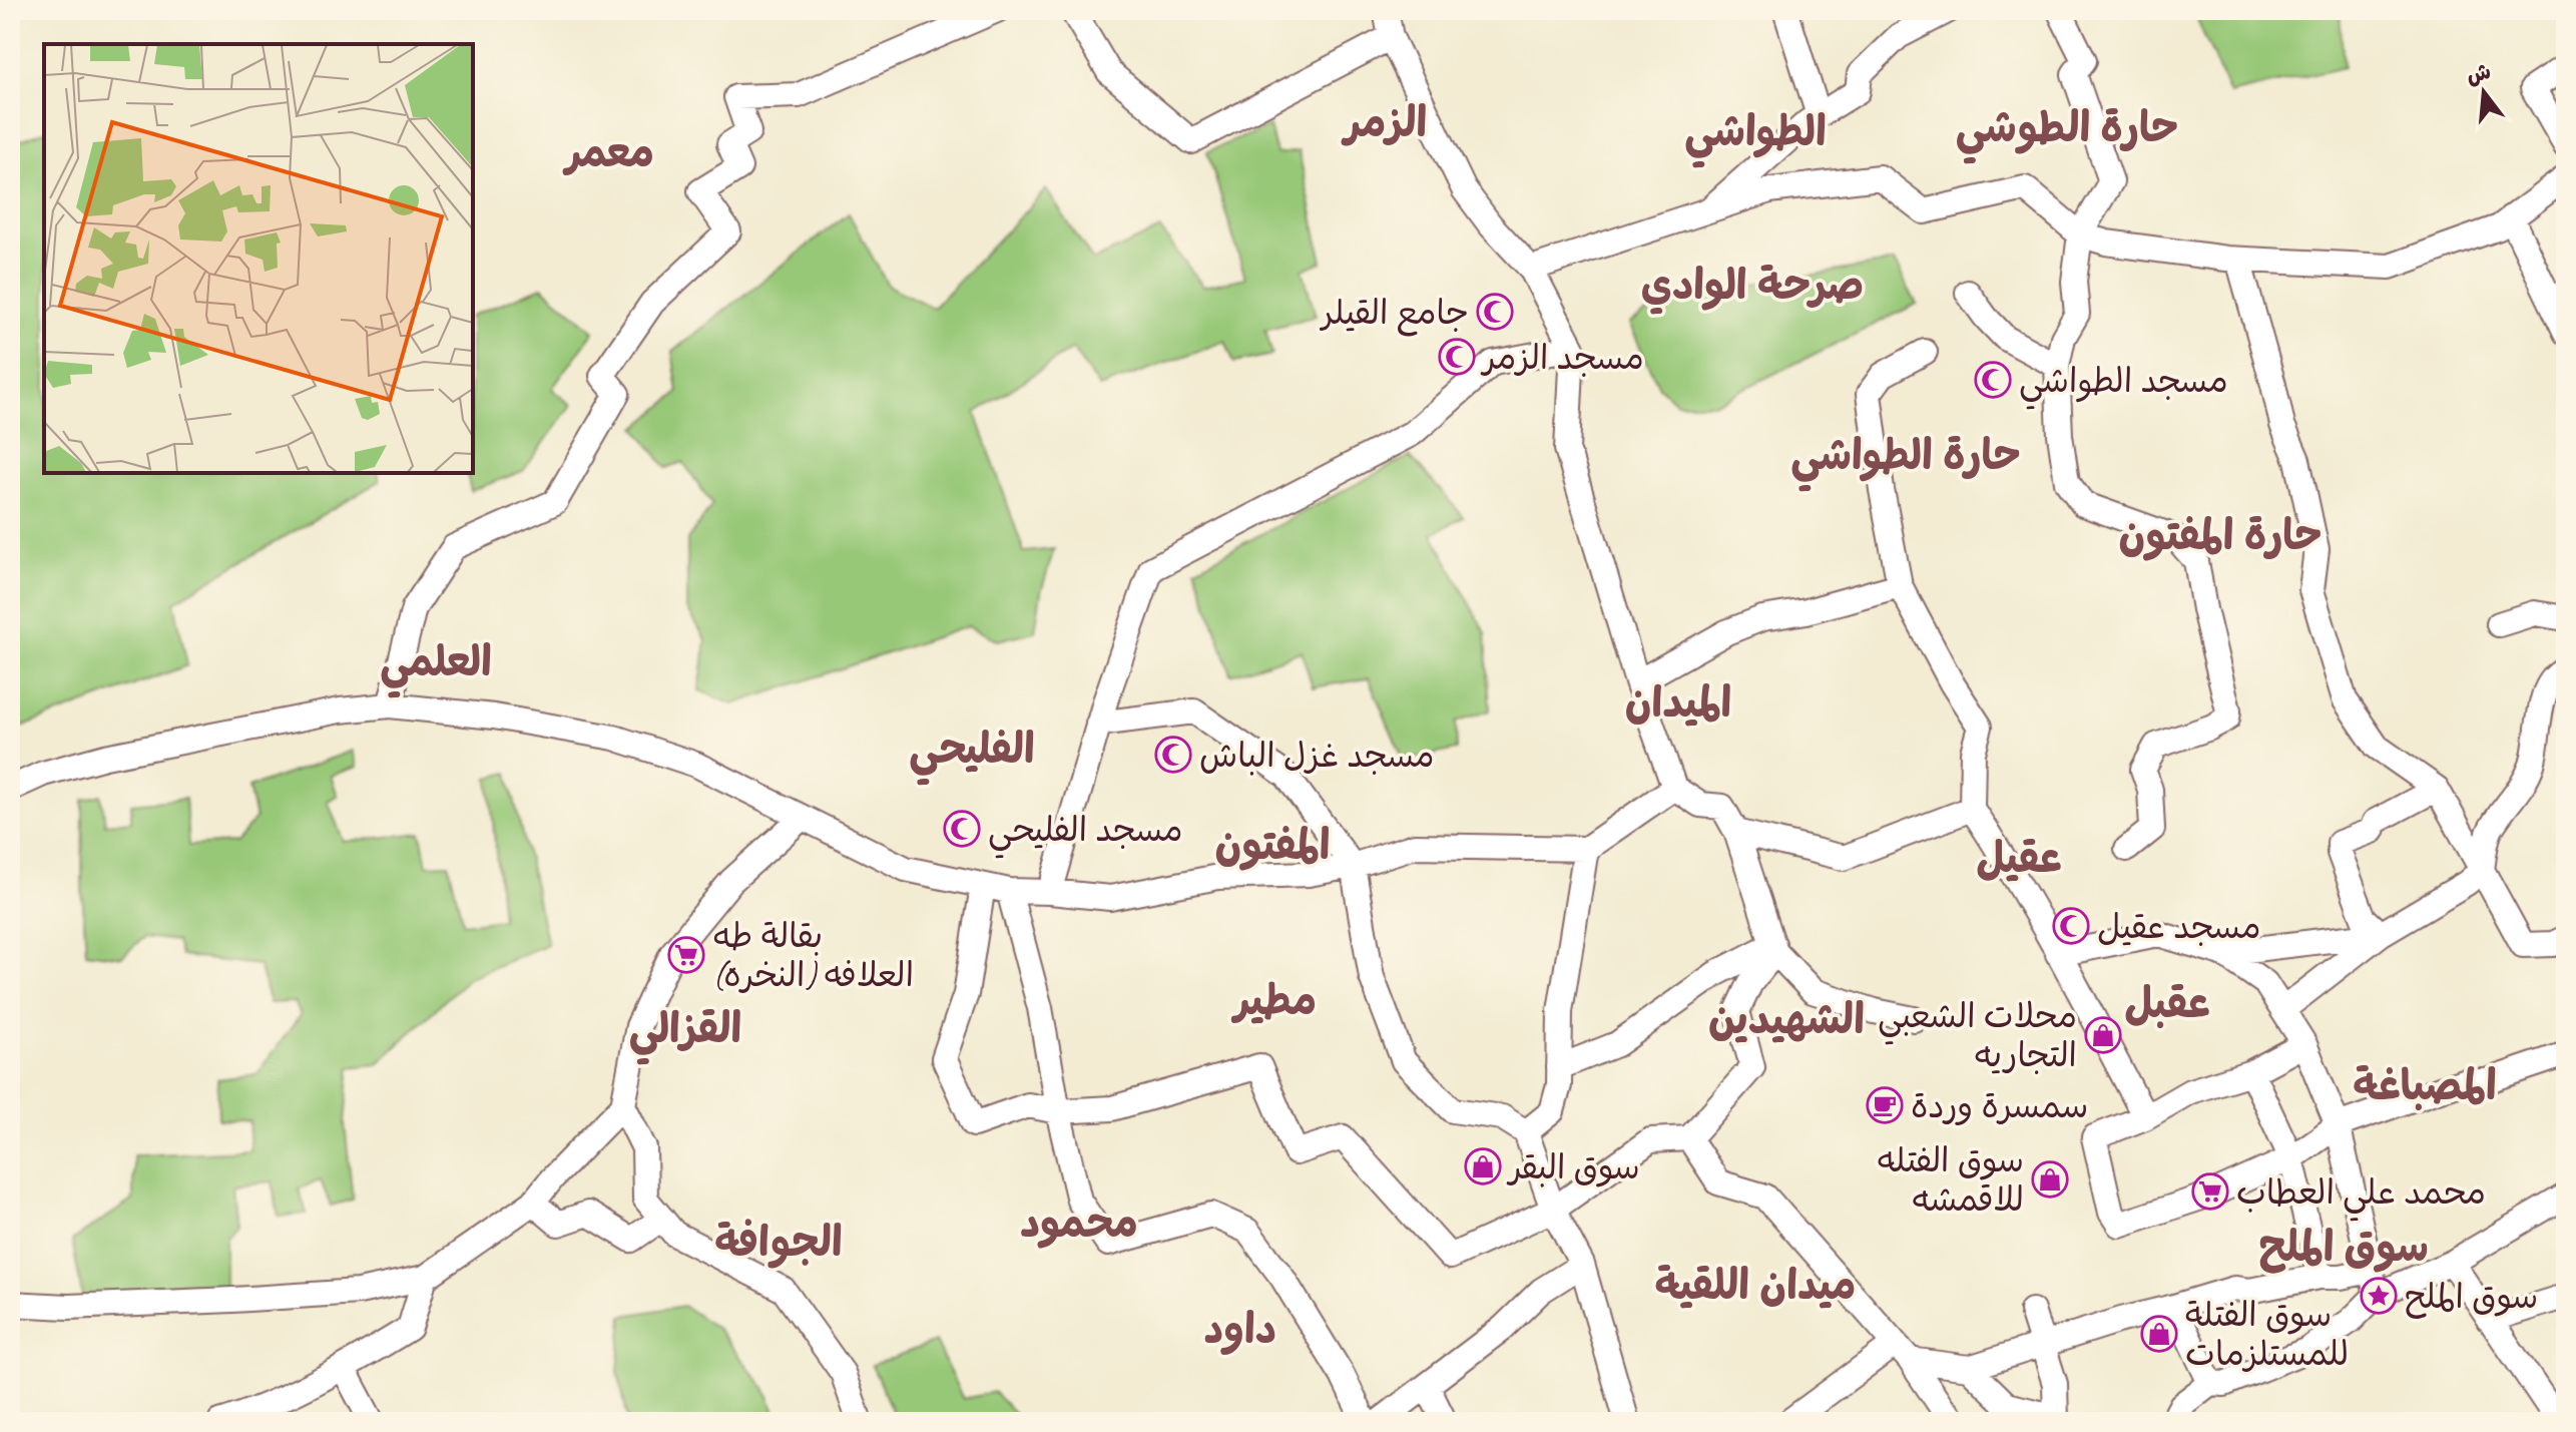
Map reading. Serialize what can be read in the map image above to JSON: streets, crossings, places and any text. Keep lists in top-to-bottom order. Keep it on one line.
{"districts":["الزمر","حارة الطوشي","الطواشي","معمر","صرحة الوادي","حارة الطواشي","حارة المفتون","العلمي","الميدان","الفليحي","المفتون","عقيل","مطير","عقبل","الشهيدين","القزالي","المصباغة","محمود","الجوافة","سوق الملح","ميدان اللقية","داود"],"places":{"mosque":["جامع القيلر","مسجد الزمر","مسجد الطواشي","مسجد غزل الباش","مسجد الفليحي","مسجد عقيل"],"supermarket":["بقالة طه العلافه (النخره)","محمد علي العطاب"],"shop":["محلات الشعبي التجاريه","سوق البقر","سوق الفتله للاقمشه","سوق الفتلة للمستلزمات"],"cafe":["سمسرة وردة"],"place":["سوق الملح"]},"north":"top"}
